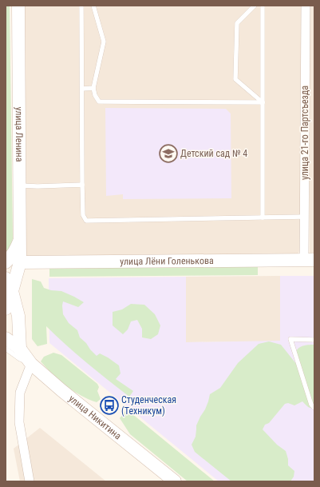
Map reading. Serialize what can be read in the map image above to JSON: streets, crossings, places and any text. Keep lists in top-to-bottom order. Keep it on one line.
{"streets":{"main road":["улица Ленина","улица Лёни Голенькова","улица Никитина"],"street":["улица 21-го Партсъезда"]},"crossings":[["улица 21-го Партсъезда","улица Лёни Голенькова"],["улица Ленина","улица Лёни Голенькова"]],"places":{"school or university":["Детский сад № 4"],"bus stop":["Студенческая (Техникум)"]}}
